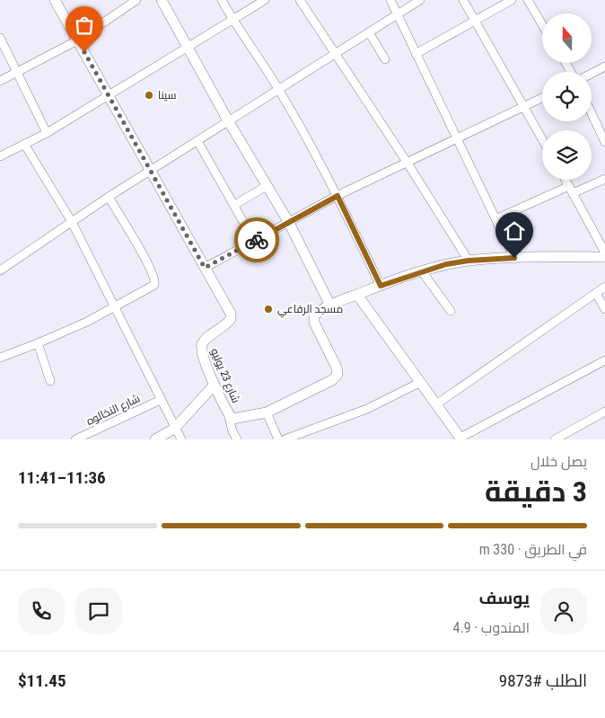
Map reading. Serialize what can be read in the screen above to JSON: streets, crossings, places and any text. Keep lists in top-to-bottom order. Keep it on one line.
{"streets":{"street":["شارع 23 يوليو","شارع النخالوه"]},"places":["سينا","مسجد الرفاعي"],"north":"top","page":{"heading":["3 دقيقة","يصل خلال","11:36–11:41"],"panel":["يوسف","المندوب · 4.9","الطلب #9873","$11.45"],"bar":"في الطريق · 330 m"}}
